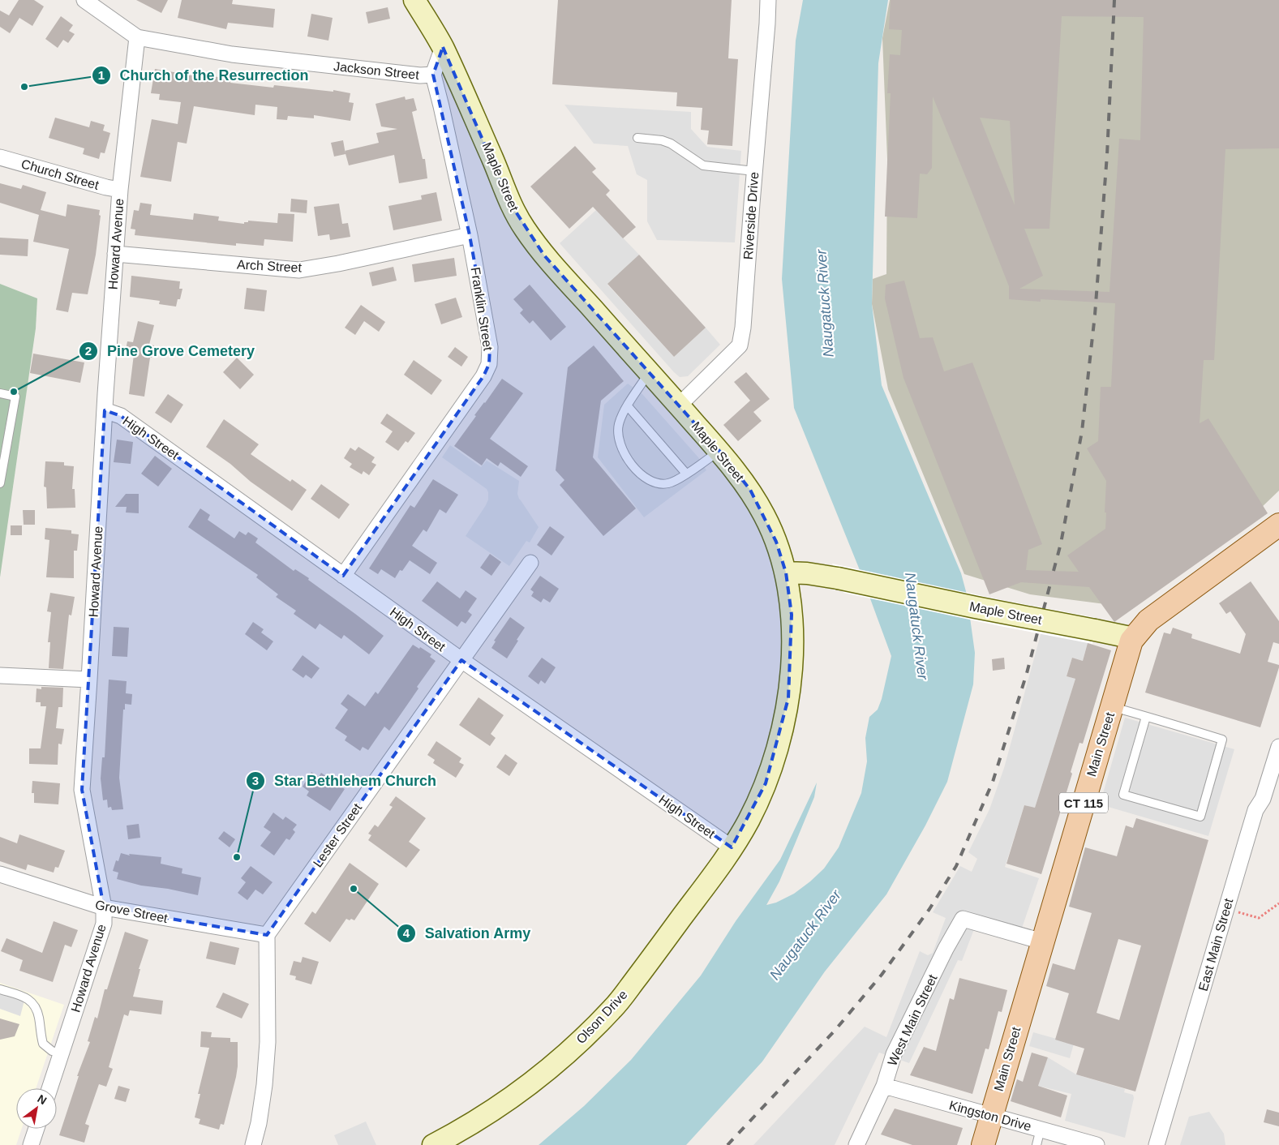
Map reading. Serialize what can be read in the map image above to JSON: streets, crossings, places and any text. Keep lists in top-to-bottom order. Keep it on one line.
{"streets":{"main road":["Maple Street","Main Street","CT 115","Olson Drive"],"street":["Jackson Street","Church Street","Riverside Drive","Howard Avenue","Arch Street","Franklin Street","High Street","Lester Street","Grove Street","East Main Street","West Main Street","Kingston Drive"]},"crossings":[["Jackson Street","Maple Street"],["Jackson Street","Howard Avenue"],["Jackson Street","Franklin Street"],["Church Street","Howard Avenue"],["Maple Street","Riverside Drive"],["Maple Street","Main Street"],["Howard Avenue","Arch Street"],["Howard Avenue","High Street"],["Howard Avenue","Grove Street"],["Arch Street","Franklin Street"],["Franklin Street","High Street"],["High Street","Lester Street"],["High Street","Olson Drive"],["Main Street","West Main Street"],["Main Street","Kingston Drive"],["Lester Street","Grove Street"],["West Main Street","Kingston Drive"]],"water":["Naugatuck River"],"places":["Church of the Resurrection","Pine Grove Cemetery","Star Bethlehem Church","Salvation Army"],"north":"top right"}
